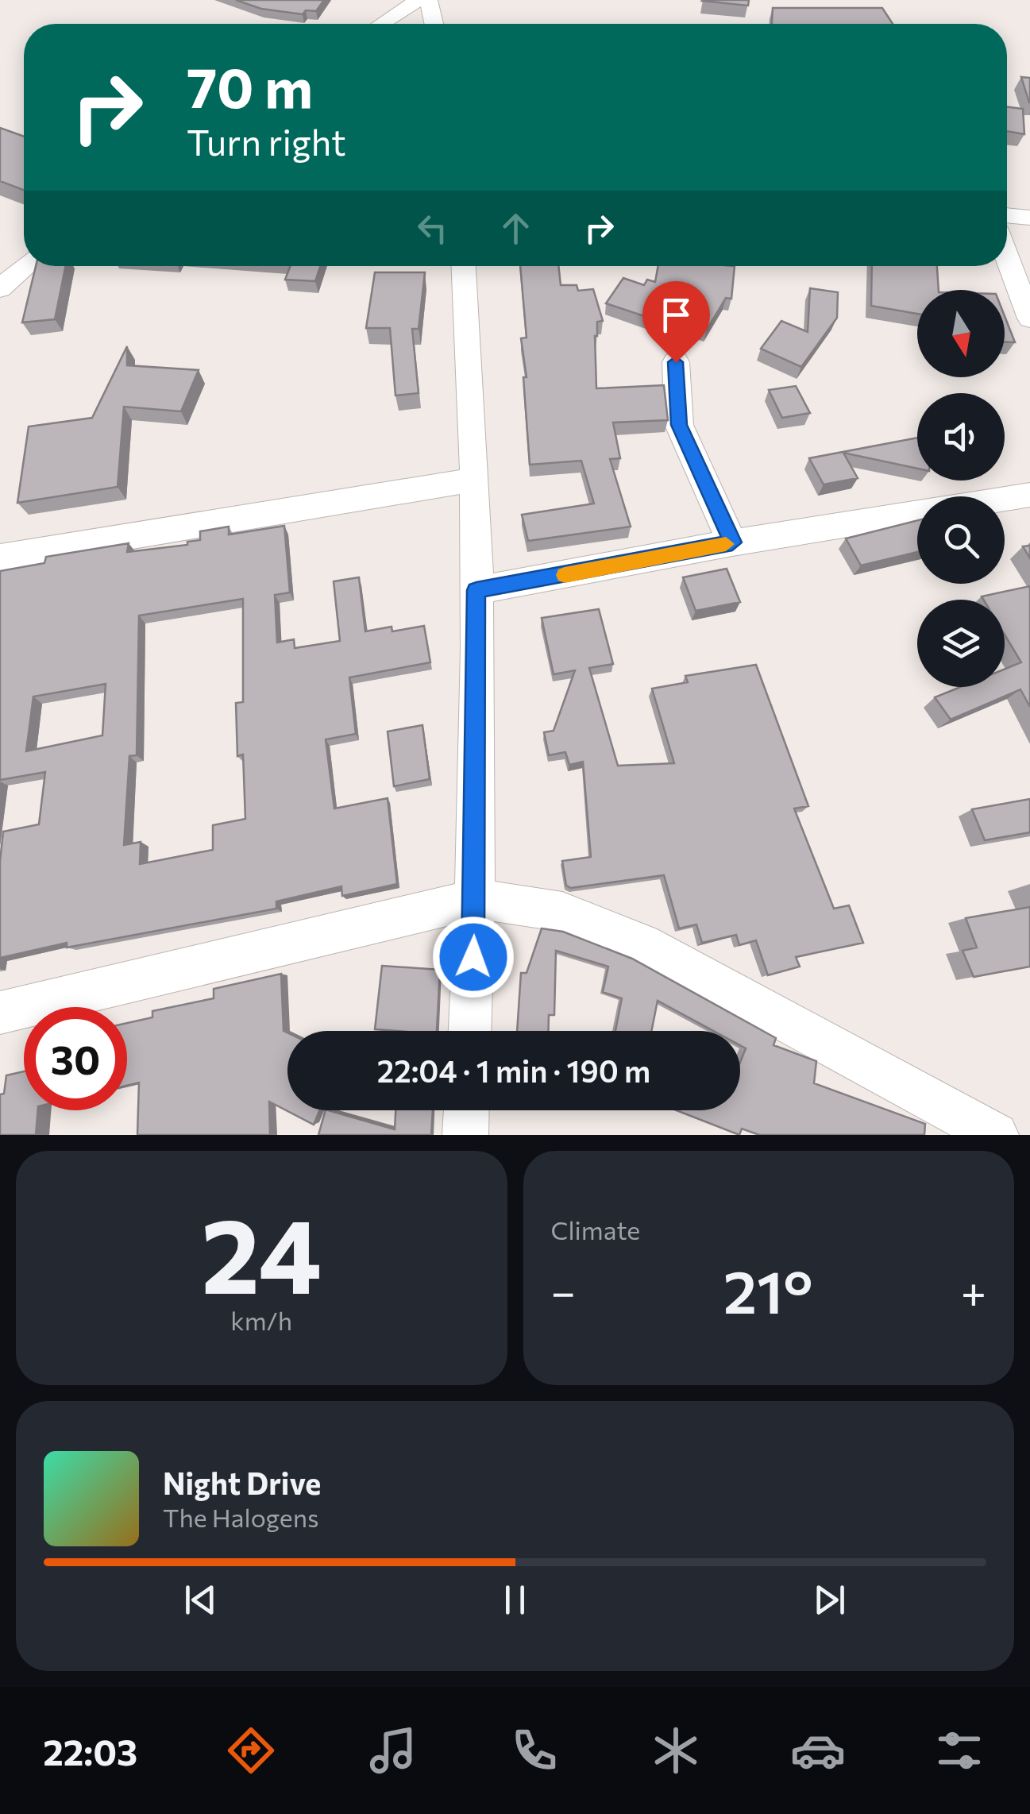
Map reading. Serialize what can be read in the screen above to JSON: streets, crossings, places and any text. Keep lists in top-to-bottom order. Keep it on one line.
{"north":"bottom","page":{"turn":["70 m","Turn right"],"limit":"30","trip":"22:04 · 1 min · 190 m","tile":[["24","km/h"],"Climate"],"heat":["−","21°","+"],"song":["Night Drive","The Halogens"],"tabs":"22:03"}}
